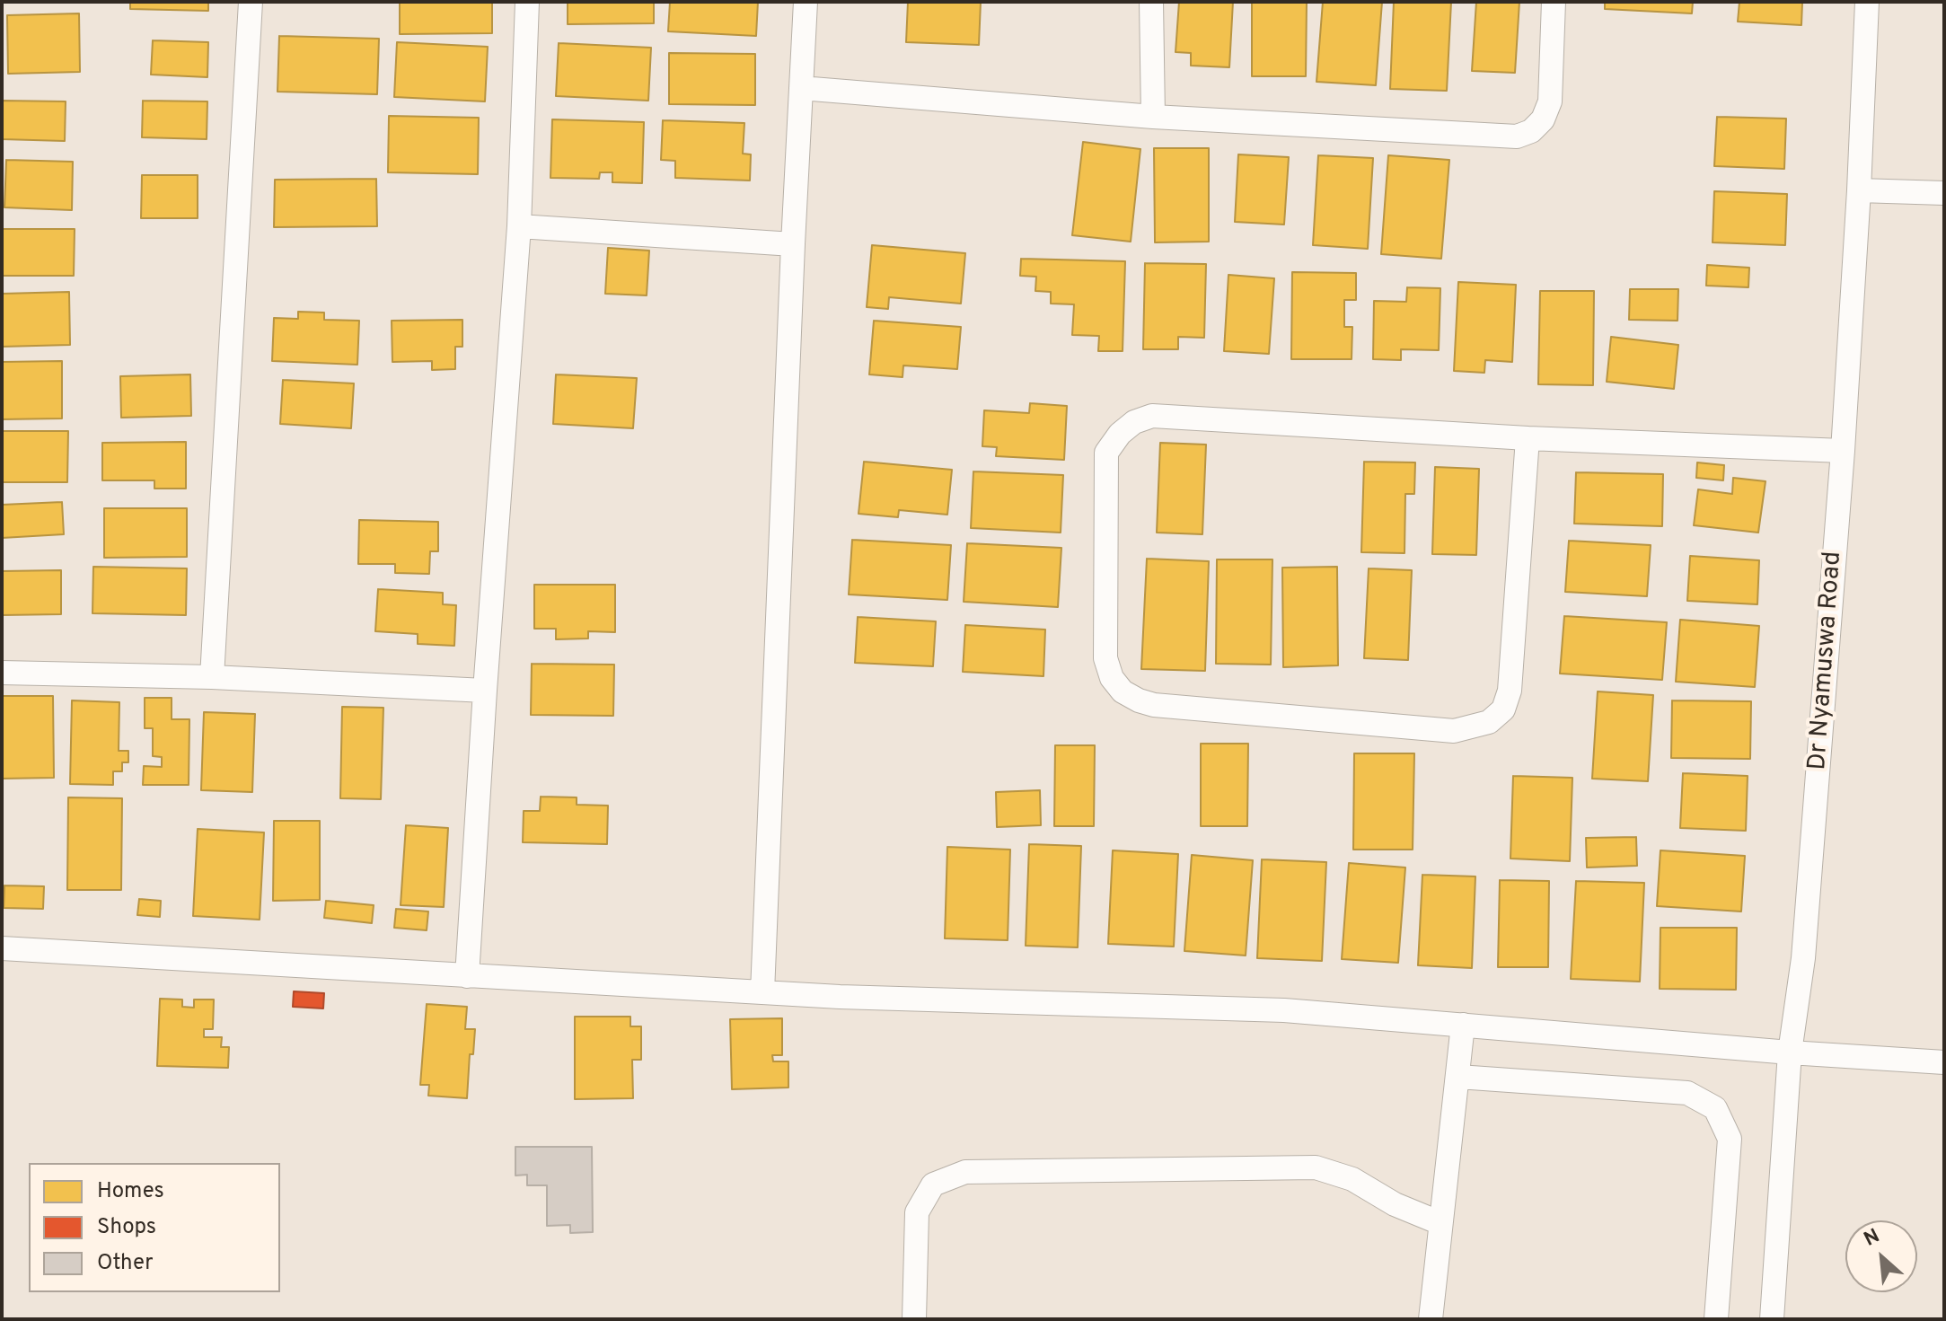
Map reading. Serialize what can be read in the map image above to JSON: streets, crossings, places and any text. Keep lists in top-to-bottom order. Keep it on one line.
{"streets":{"street":["Dr Nyamuswa Road"]},"legend":["Homes","Shops","Other"],"north":"top left"}
